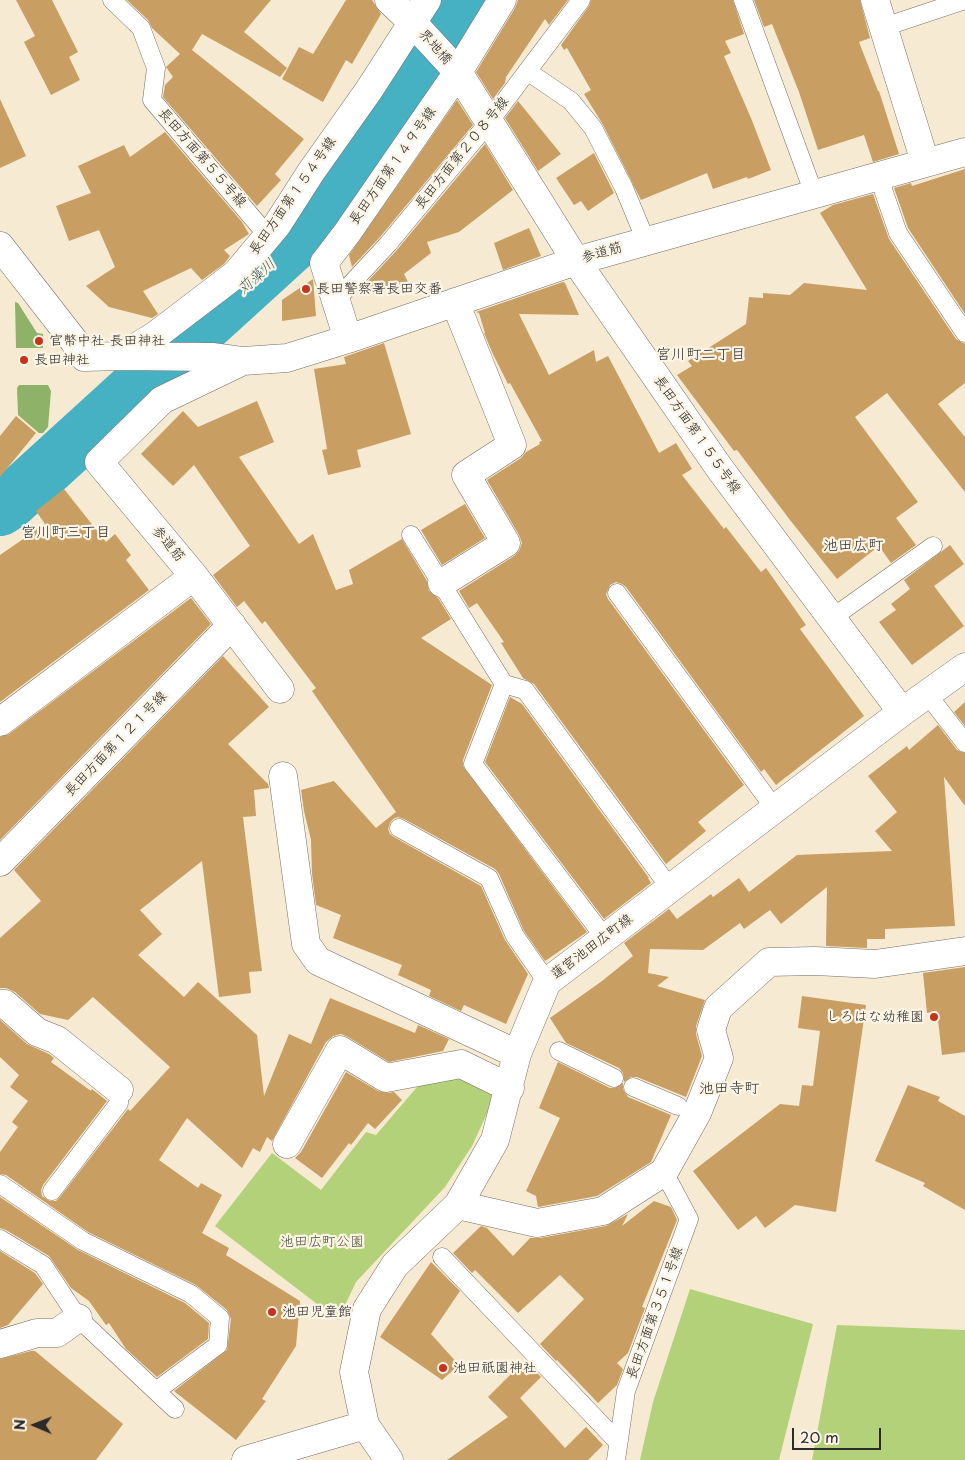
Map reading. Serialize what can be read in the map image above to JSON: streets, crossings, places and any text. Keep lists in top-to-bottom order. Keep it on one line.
{"streets":{"street":["界地橋","長田方面第１４９号線","長田方面第１５４号線","参道筋","長田方面第１５５号線","長田方面第１２１号線","蓮宮池田広町線"],"lane":["長田方面第２０８号線","長田方面第５５号線","長田方面第３５１号線"]},"crossings":[["界地橋","長田方面第１４９号線"],["界地橋","長田方面第１５４号線"],["界地橋","長田方面第１５５号線"],["長田方面第２０８号線","長田方面第１４９号線"],["長田方面第２０８号線","長田方面第１５５号線"],["長田方面第５５号線","長田方面第１５４号線"],["長田方面第１４９号線","参道筋"],["長田方面第１４９号線","長田方面第１５５号線"],["長田方面第１５４号線","参道筋"],["参道筋","長田方面第１５５号線"],["長田方面第１５５号線","蓮宮池田広町線"]],"districts":["宮川町二丁目","宮川町三丁目","池田広町","池田寺町"],"water":["苅藻川"],"parks":["池田広町公園"],"places":["長田警察署長田交番","官幣中社 長田神社","長田神社","しろはな幼稚園","池田児童館","池田祇園神社"],"scale_bar":"20 m","north":"left"}
